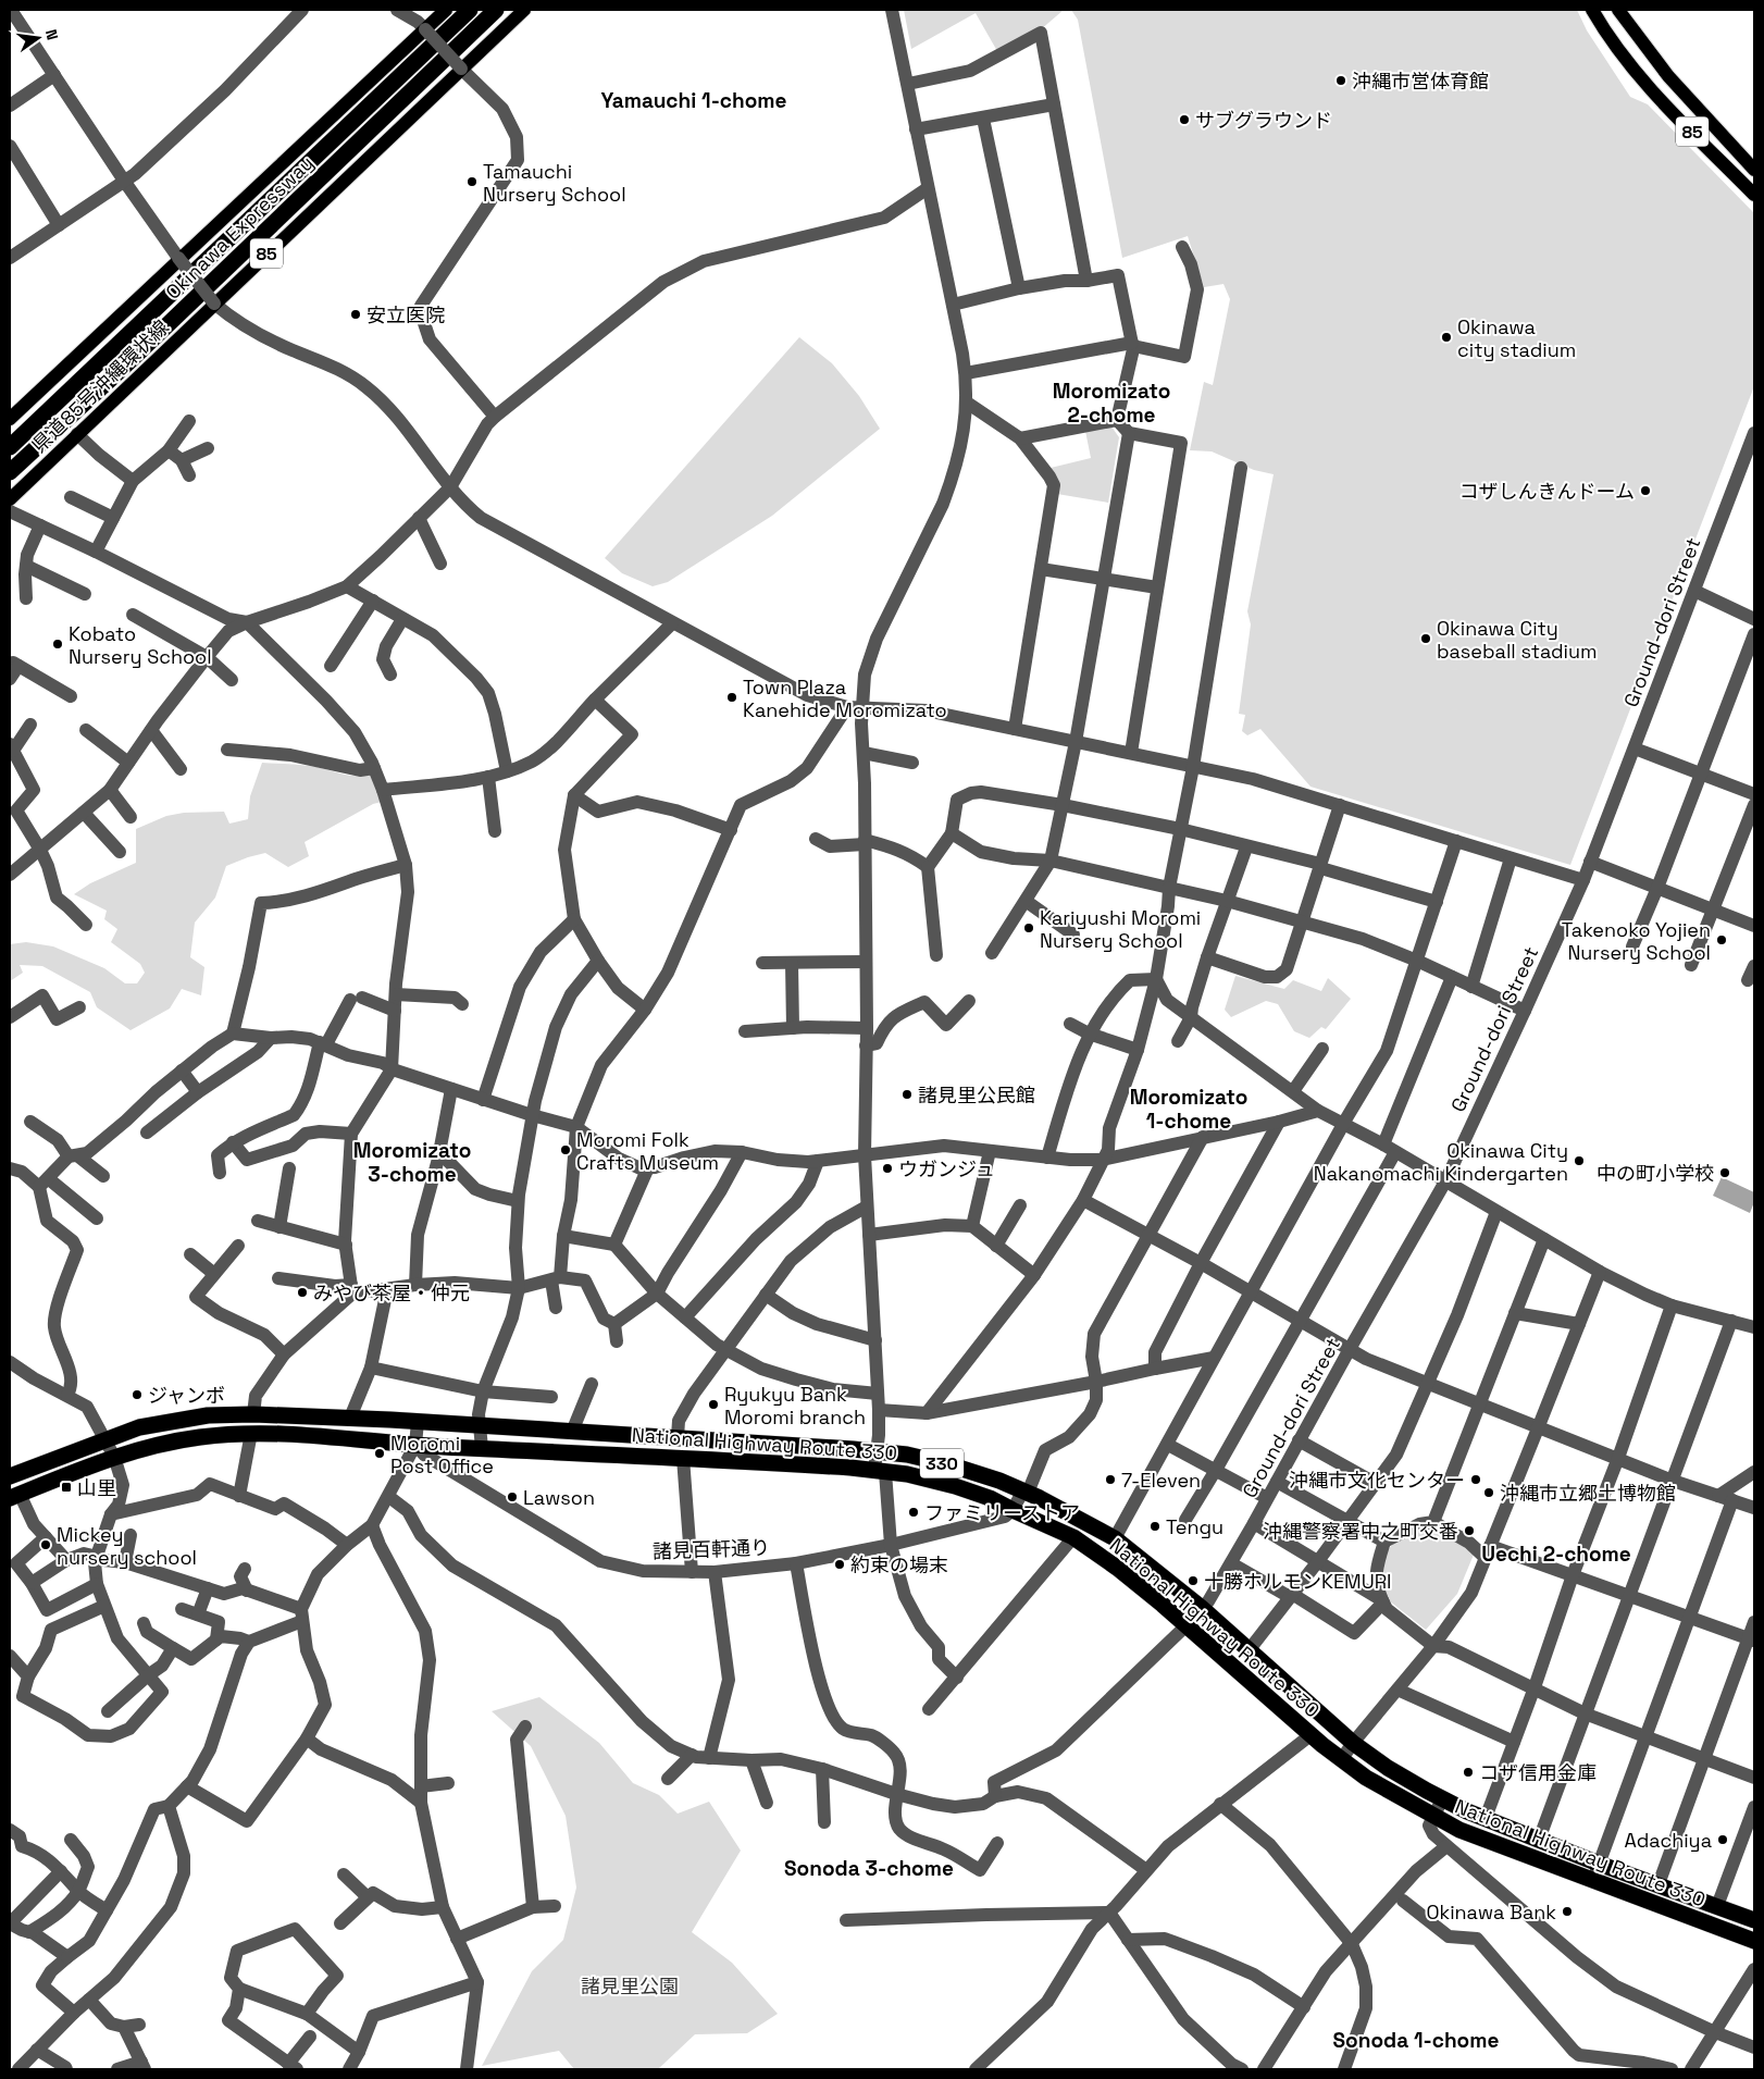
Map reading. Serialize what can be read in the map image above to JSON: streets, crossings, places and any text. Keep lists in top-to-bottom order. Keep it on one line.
{"streets":{"highway":["Okinawa Expressway","National Highway Route 330","330"],"main road":["85","県道85号沖縄環状線"],"street":["Ground-dori Street","諸見百軒通り"]},"crossings":[["Ground-dori Street","National Highway Route 330"],["National Highway Route 330","諸見百軒通り"]],"districts":["Yamauchi 1-chome","Moromizato 2-chome","Moromizato 1-chome","Moromizato 3-chome","Uechi 2-chome","Sonoda 3-chome","Sonoda 1-chome"],"parks":["諸見里公園"],"places":{"other":["沖縄市営体育館","サブグラウンド","Tamauchi Nursery School","安立医院","Okinawa city stadium","コザしんきんドーム","Okinawa City baseball stadium","Kobato Nursery School","Town Plaza Kanehide Moromizato","Kariyushi Moromi Nursery School","Takenoko Yojien Nursery School","諸見里公民館","Moromi Folk Crafts Museum","Okinawa City Nakanomachi Kindergarten","ウガンジュ","中の町小学校","みやび茶屋・仲元","ジャンボ","Ryukyu Bank Moromi branch","Moromi Post Office","7-Eleven","沖縄市文化センター","沖縄市立郷土博物館","Lawson","ファミリーストア","Tengu","沖縄警察署中之町交番","Mickey nursery school","約束の場末","十勝ホルモンKEMURI","コザ信用金庫","Adachiya","Okinawa Bank"],"transit":["山里"]},"north":"right"}
